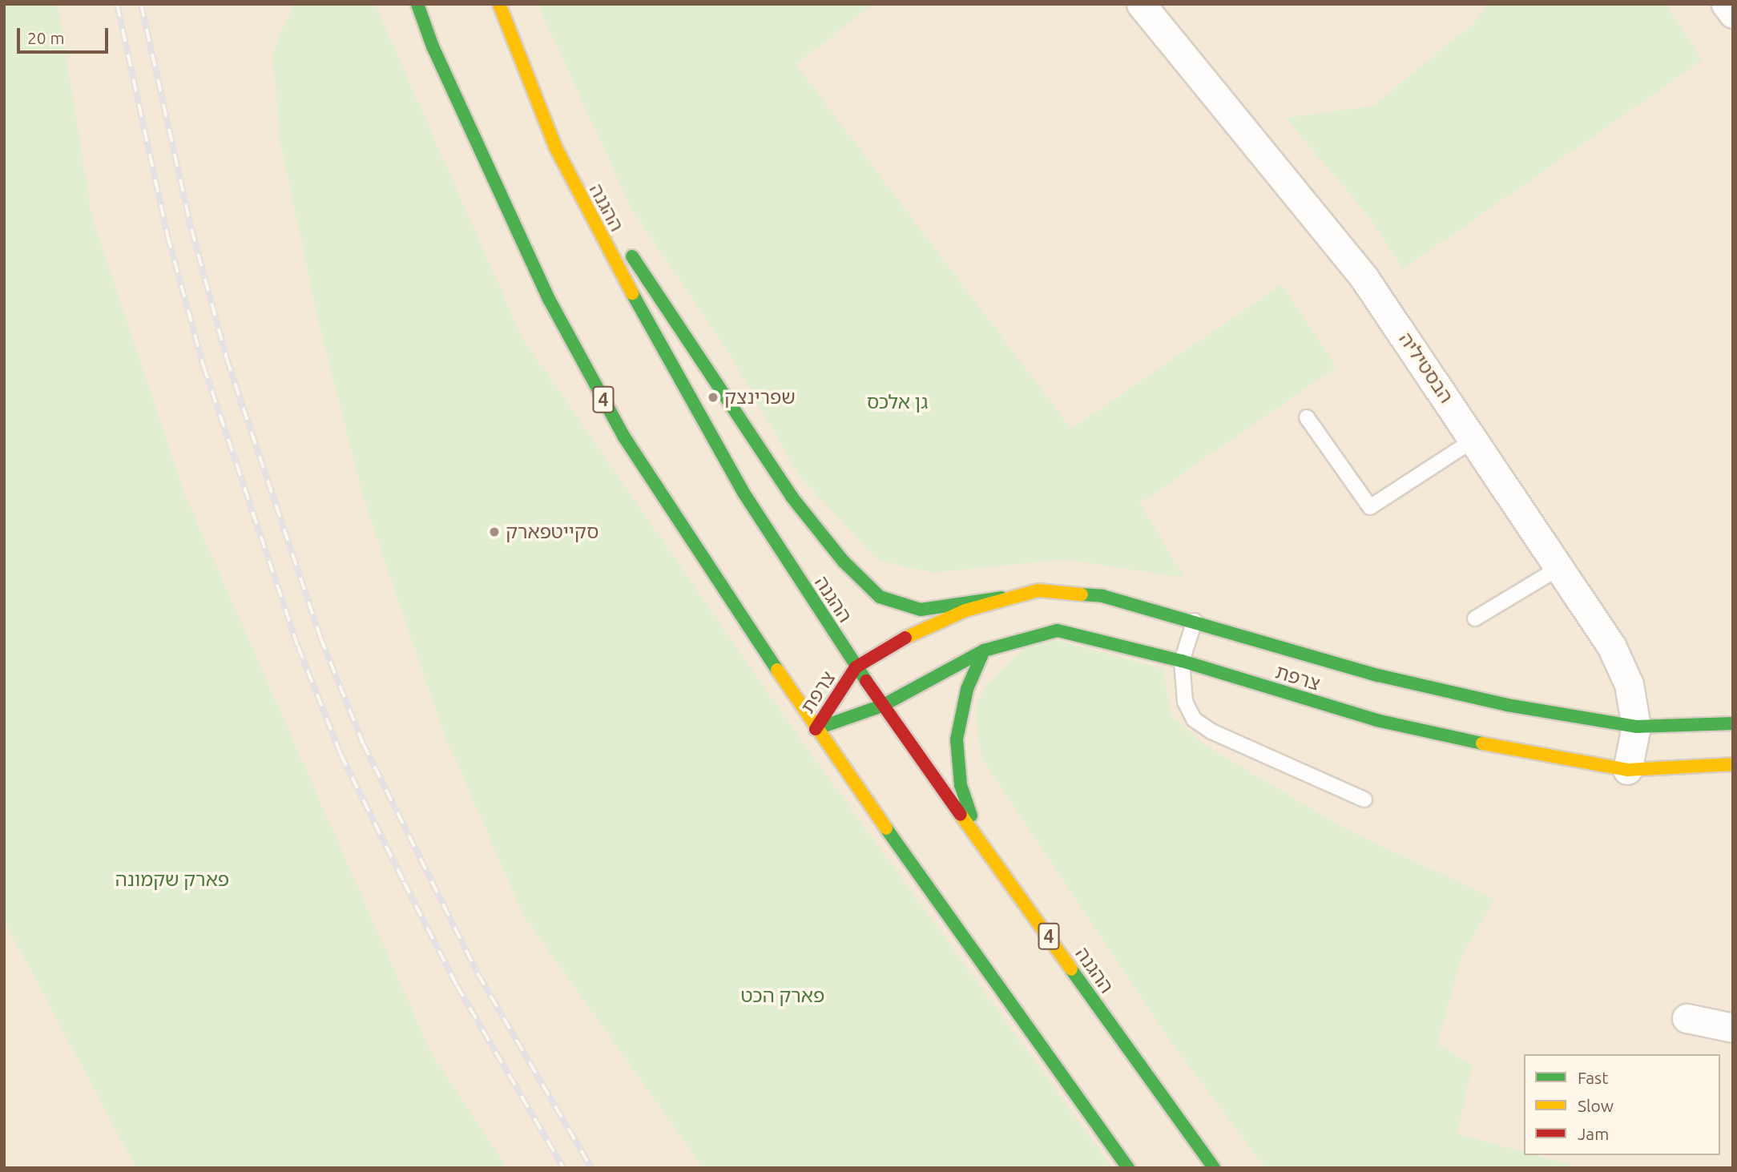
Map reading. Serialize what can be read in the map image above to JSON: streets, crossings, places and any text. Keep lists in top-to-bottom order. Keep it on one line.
{"streets":{"main road":["ההגנה","4","צרפת"],"street":["הבסטיליה"]},"crossings":[["ההגנה","צרפת"],["הבסטיליה","צרפת"],["4","צרפת"]],"parks":["גן אלכס","פארק שקמונה","פארק הכט"],"places":["שפרינצק","סקייטפארק"],"legend":["Fast","Slow","Jam"],"scale_bar":"20 m"}
